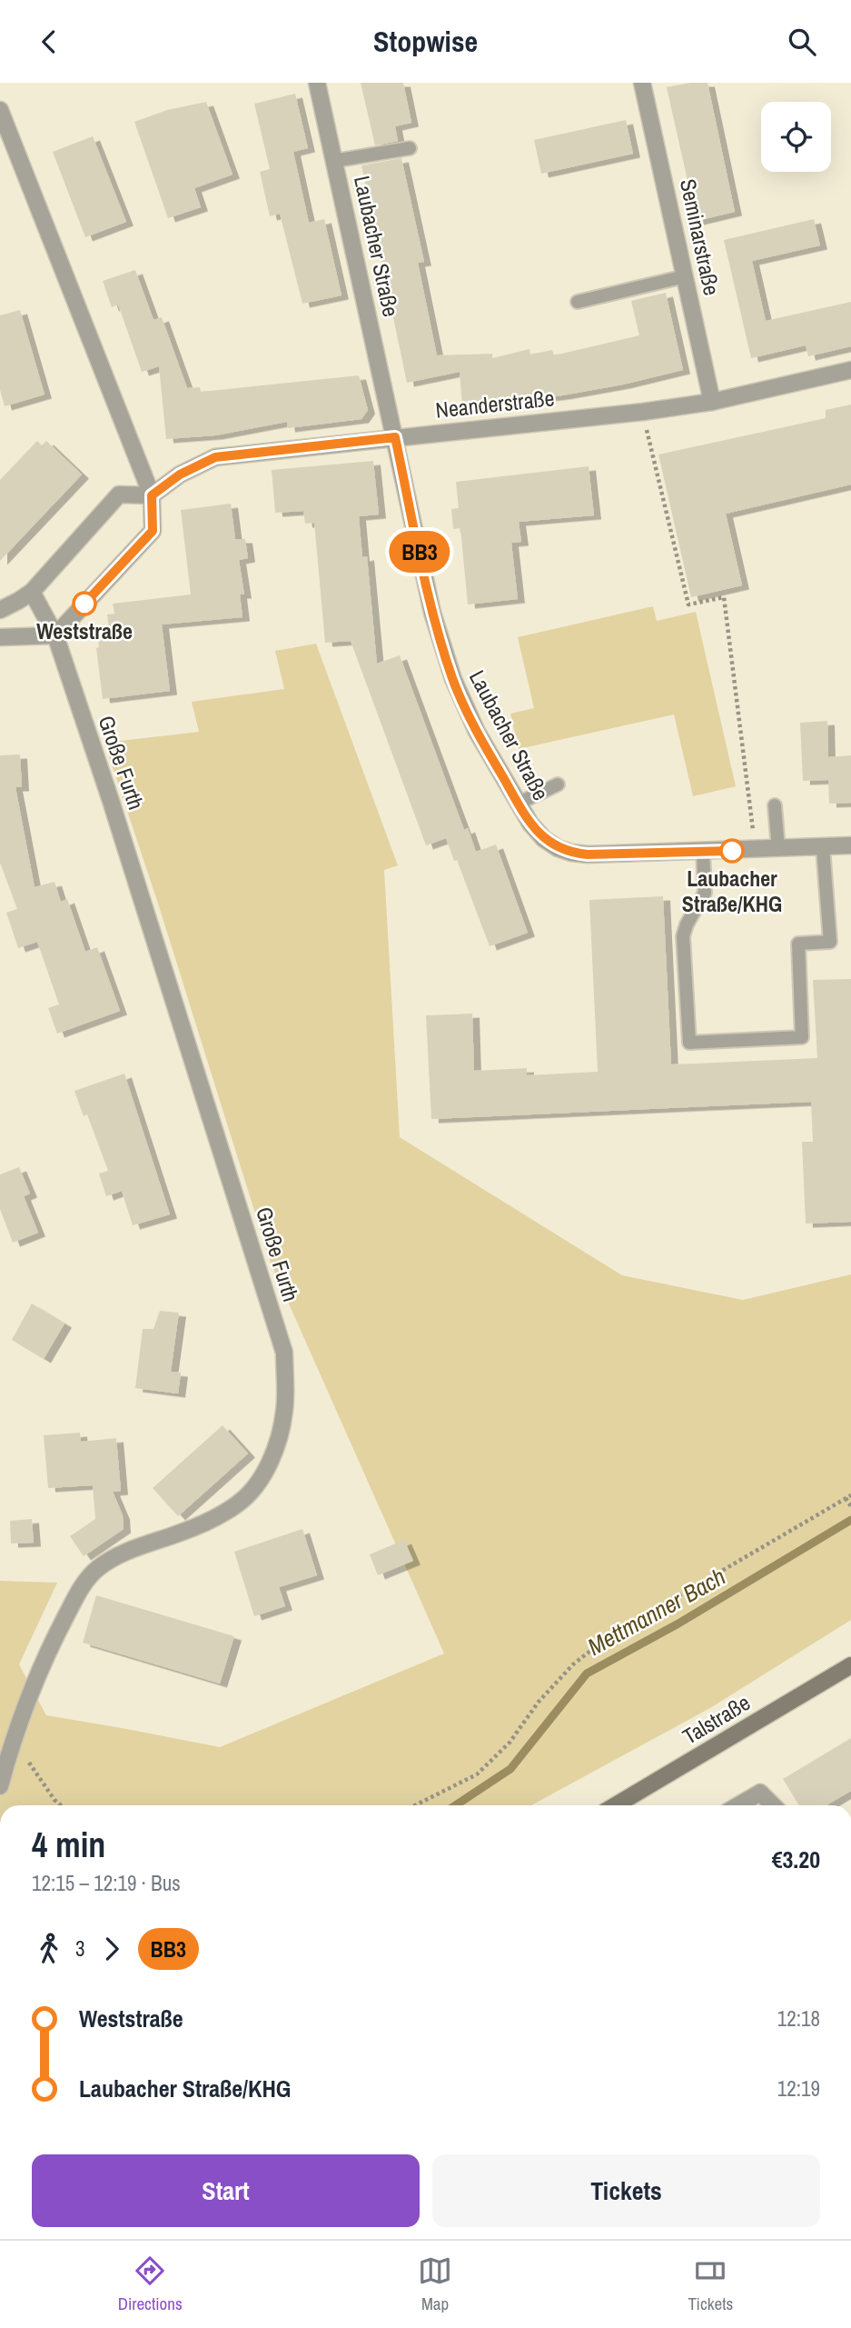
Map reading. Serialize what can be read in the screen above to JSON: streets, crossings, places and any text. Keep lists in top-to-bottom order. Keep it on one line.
{"streets":{"main road":["Talstraße"],"street":["Seminarstraße","Laubacher Straße","Neanderstraße","Große Furth"]},"crossings":[["Seminarstraße","Neanderstraße"],["Laubacher Straße","Neanderstraße"]],"water":["Mettmanner Bach"],"places":["Weststraße","Laubacher Straße/KHG"],"lines":["bus line BB3"],"page":{"header":"Stopwise","on_map":"BB3","heading":["4 min","12:15 – 12:19 · Bus","€3.20"],"legs":["3","BB3"],"list":[{"name":"Weststraße","value":"12:18"},{"name":"Laubacher Straße/KHG","value":"12:19"}],"buttons":["Start","Tickets"],"tabs":["Directions","Map","Tickets"]}}
